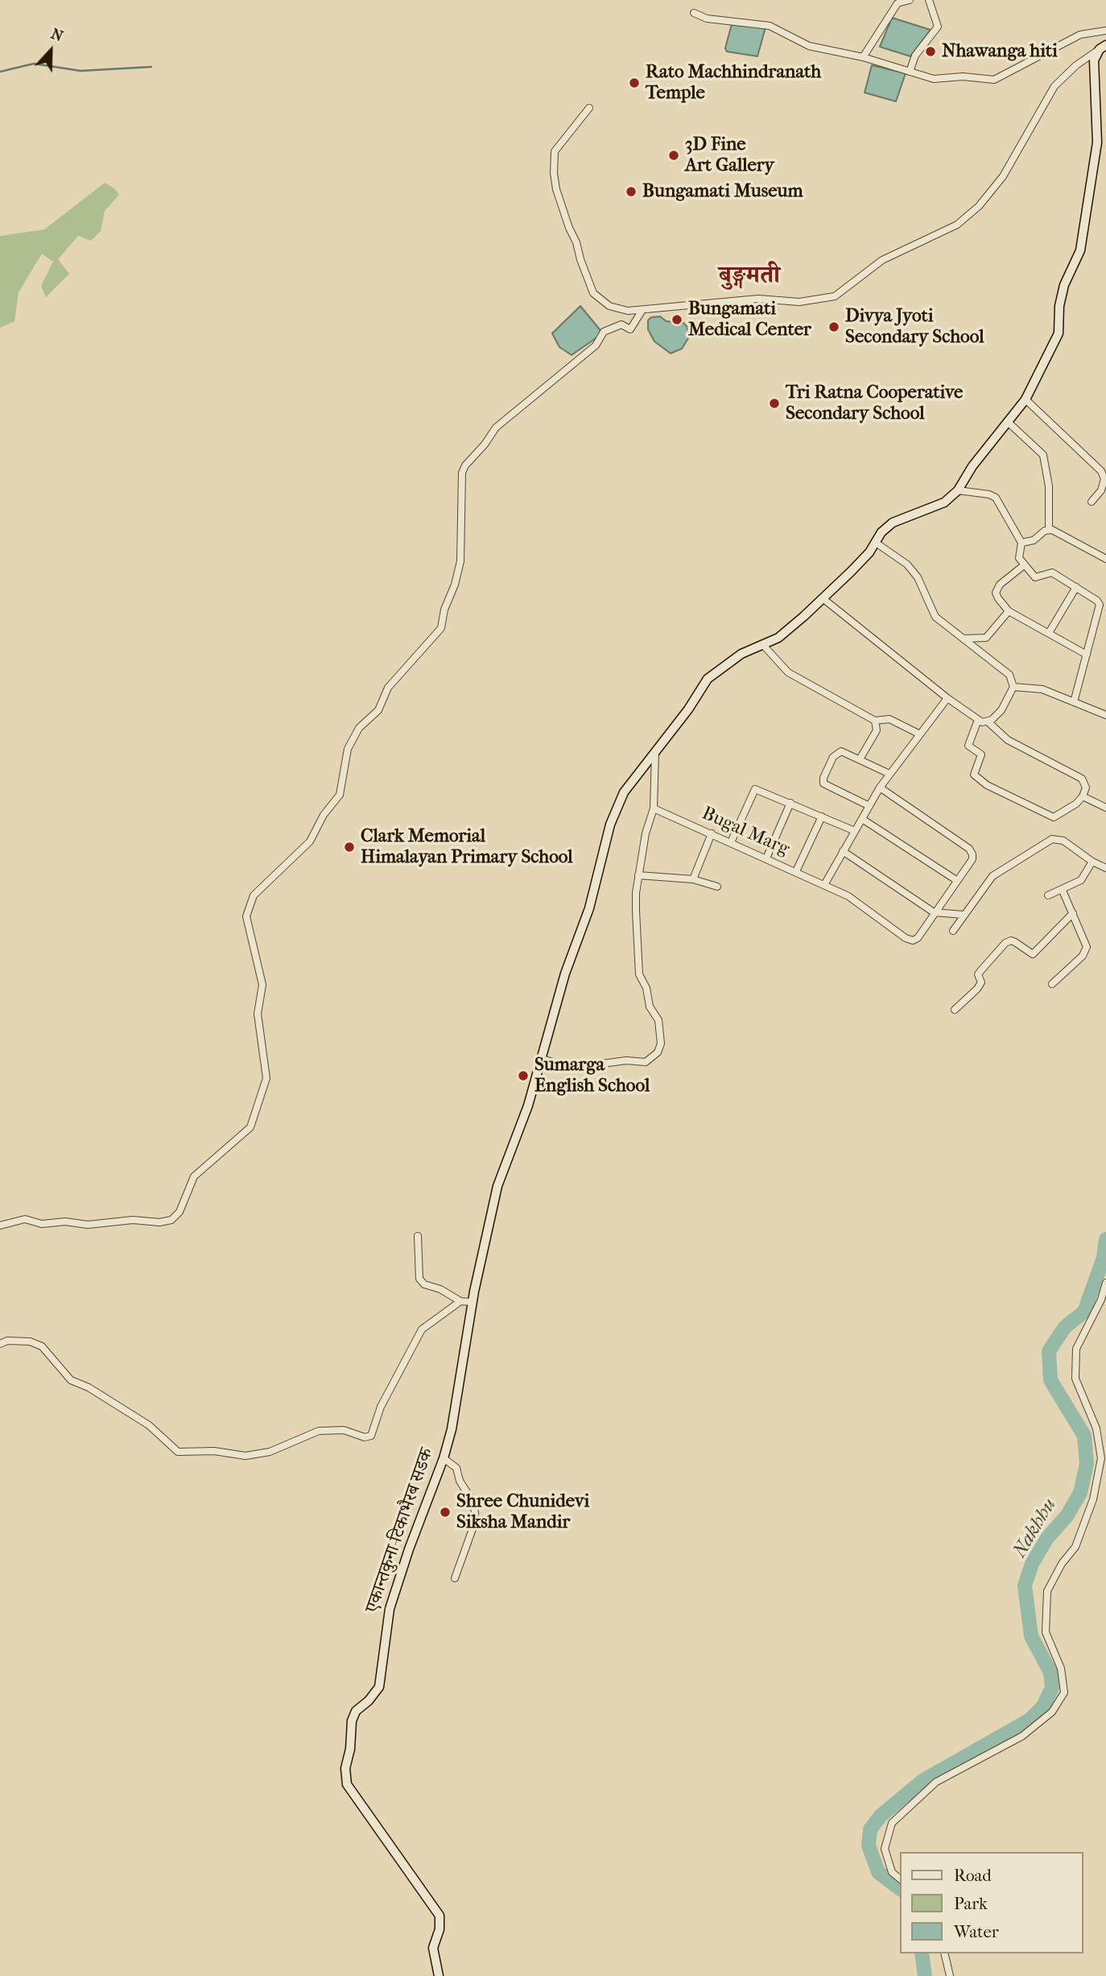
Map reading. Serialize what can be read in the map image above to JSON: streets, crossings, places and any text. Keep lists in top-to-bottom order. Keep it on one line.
{"streets":{"main road":["एकान्तकुना-टिकाभैरब सडक"],"street":["Bugal Marg"]},"districts":["बुङ्गमती"],"water":["Nakhhu"],"places":["Nhawanga hiti","Rato Machhindranath Temple","3D Fine Art Gallery","Bungamati Museum","Bungamati Medical Center","Divya Jyoti Secondary School","Tri Ratna Cooperative Secondary School","Clark Memorial Himalayan Primary School","Sumarga English School","Shree Chunidevi Siksha Mandir"],"legend":["Road","Park","Water"],"north":"top"}
